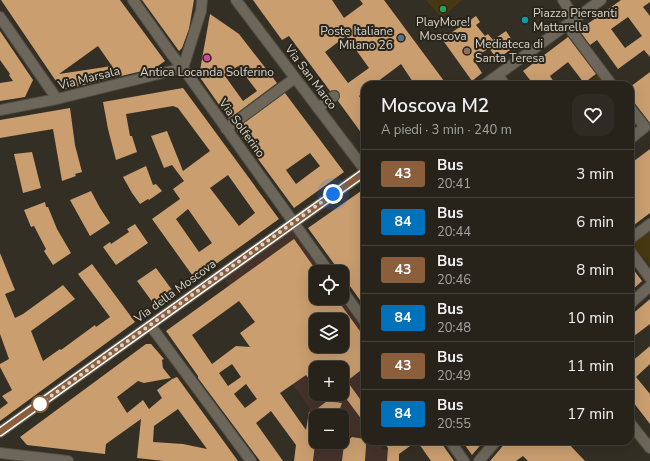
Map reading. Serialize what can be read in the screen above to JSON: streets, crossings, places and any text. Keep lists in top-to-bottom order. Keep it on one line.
{"streets":{"street":["Via San Marco","Via Marsala","Via Solferino","Via della Moscova"]},"crossings":[["Via Marsala","Via Solferino"],["Via Solferino","Via della Moscova"]],"places":["PlayMore! Moscova","Piazza Piersanti Mattarella","Poste Italiane Milano 26","Mediateca di Santa Teresa","Antica Locanda Solferino"],"lines":["bus line 43"],"page":{"heading":["Moscova M2","A piedi · 3 min · 240 m"],"list":[{"mark":"43","name":"Bus","note":"20:41","value":"3 min"},{"mark":"84","name":"Bus","note":"20:44","value":"6 min"},{"mark":"43","name":"Bus","note":"20:46","value":"8 min"},{"mark":"84","name":"Bus","note":"20:48","value":"10 min"},{"mark":"43","name":"Bus","note":"20:49","value":"11 min"},{"mark":"84","name":"Bus","note":"20:55","value":"17 min"}],"map_buttons":["+","−"]}}
